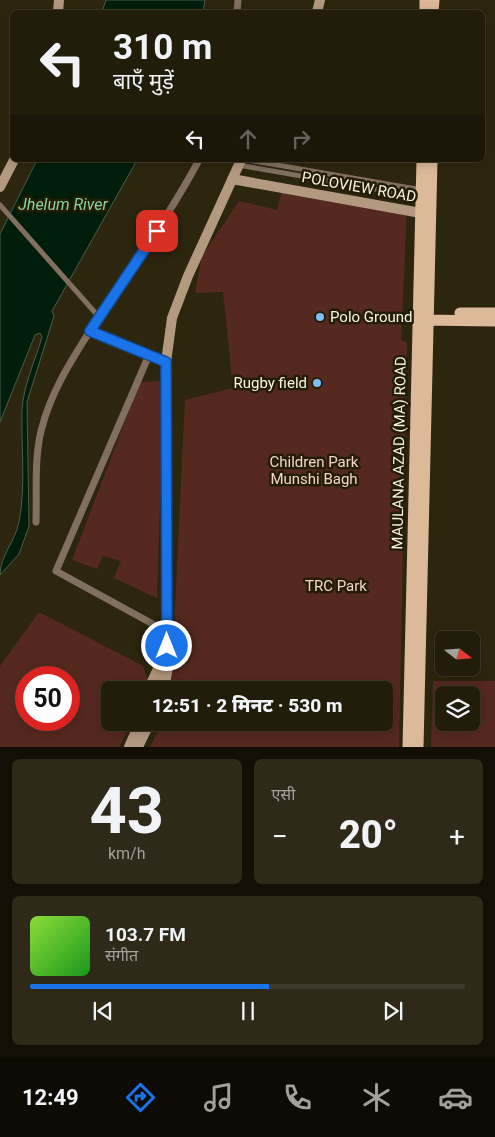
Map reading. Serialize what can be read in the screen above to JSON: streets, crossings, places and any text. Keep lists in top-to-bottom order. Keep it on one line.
{"streets":{"main road":["POLOVIEW ROAD","MAULANA AZAD (MA) ROAD"]},"crossings":[["POLOVIEW ROAD","MAULANA AZAD (MA) ROAD"]],"water":["Jhelum River"],"parks":["Children Park Munshi Bagh","TRC Park"],"places":["Polo Ground","Rugby field"],"north":"right","page":{"turn":["310 m","बाएँ मुड़ें"],"limit":"50","trip":"12:51 · 2 मिनट · 530 m","tile":[["43","km/h"],"एसी"],"heat":["−","20°","+"],"song":["103.7 FM","संगीत"],"tabs":"12:49"}}
